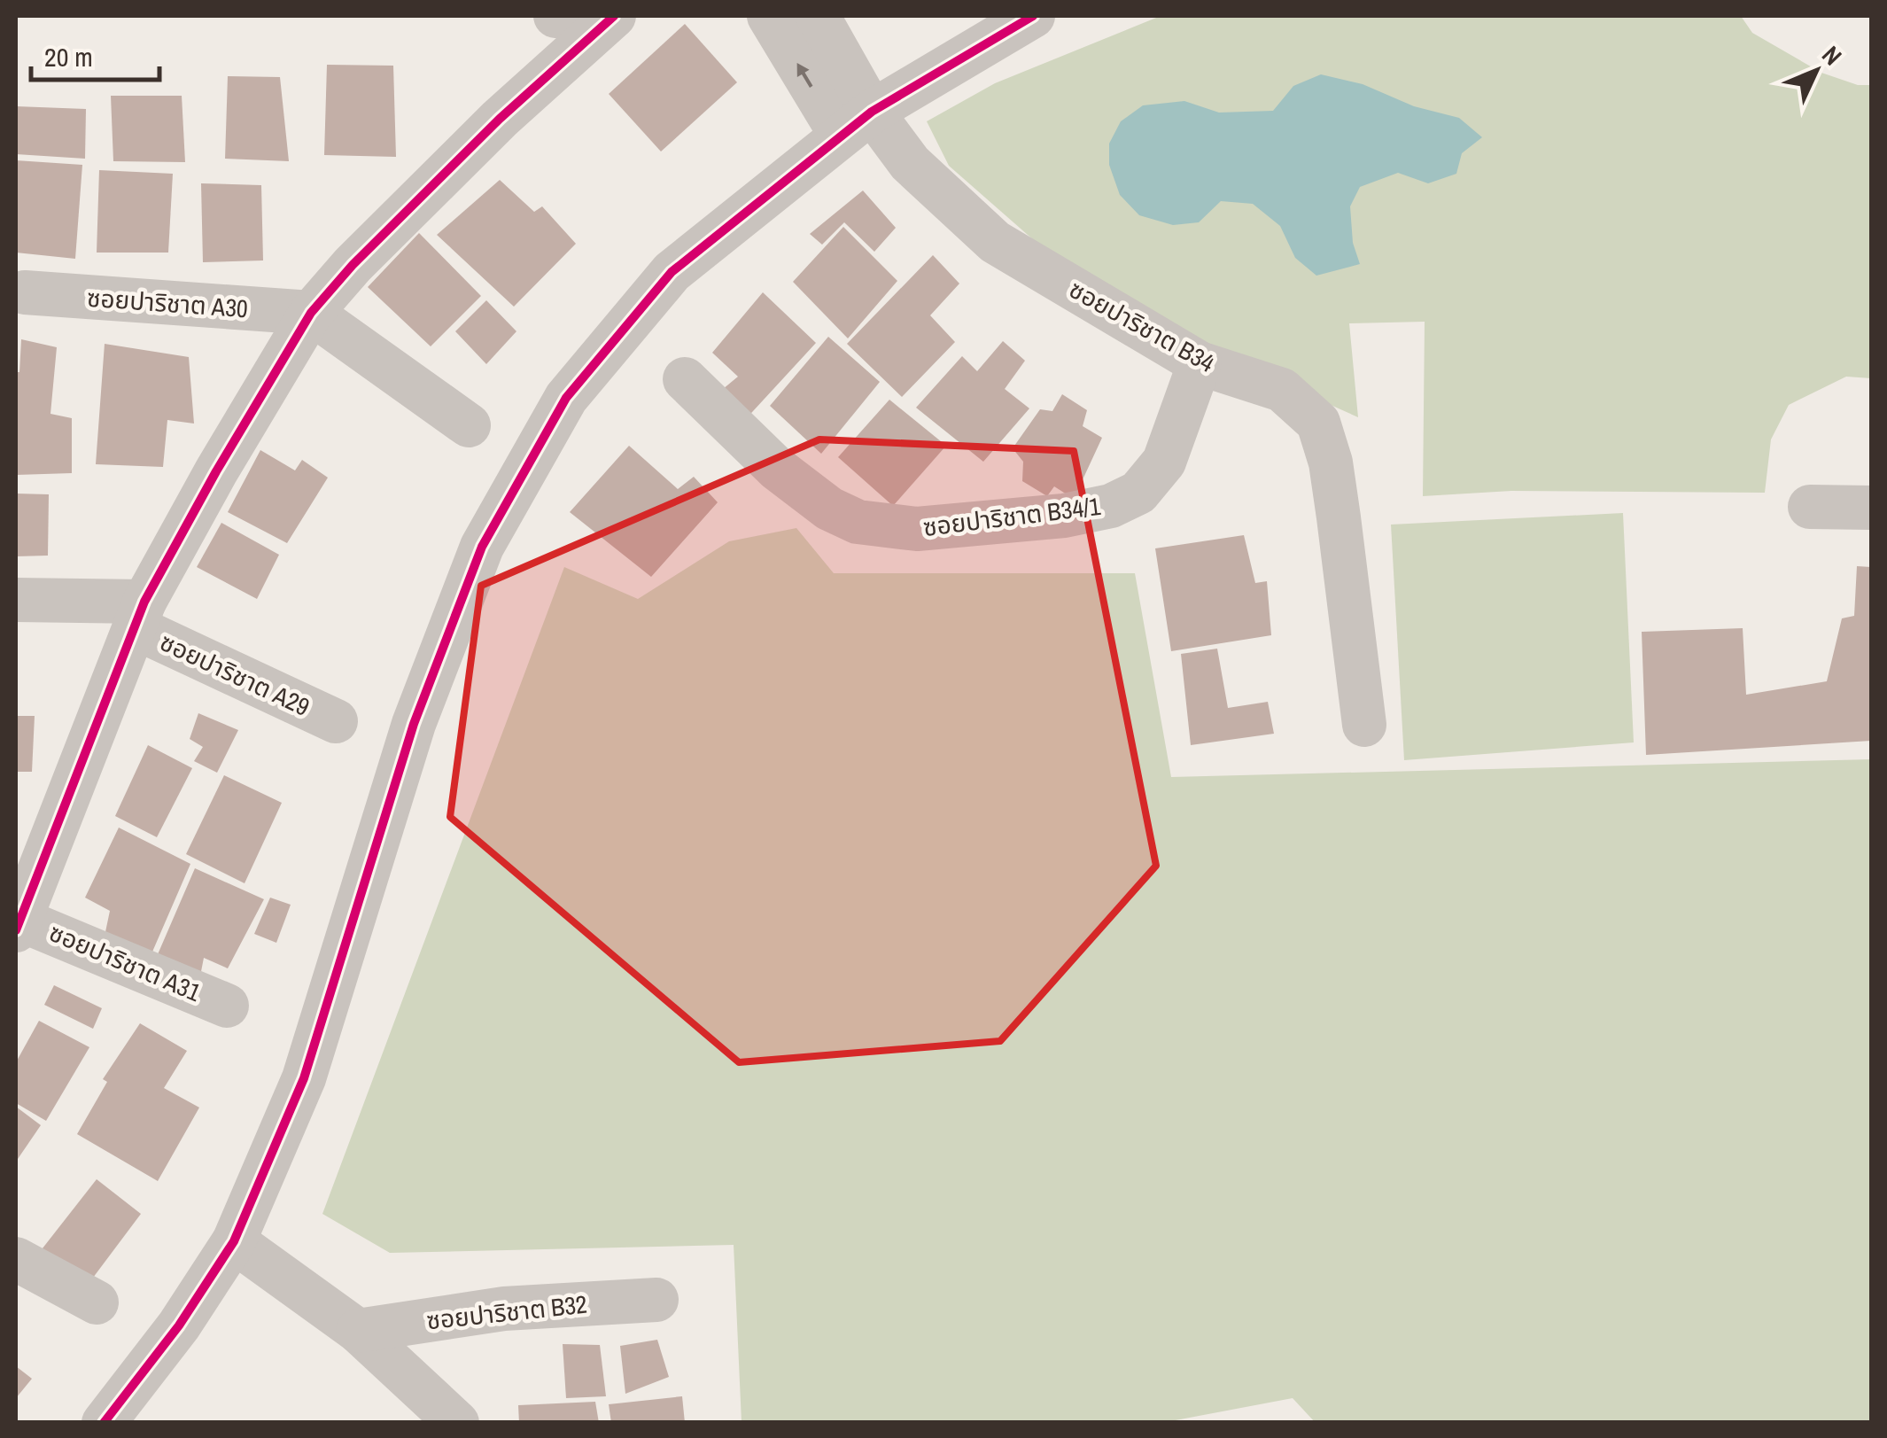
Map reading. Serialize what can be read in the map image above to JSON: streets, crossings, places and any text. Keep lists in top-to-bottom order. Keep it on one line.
{"streets":{"street":["ซอยปาริชาต A30","ซอยปาริชาต B34","ซอยปาริชาต B34/1","ซอยปาริชาต A29","ซอยปาริชาต A31","ซอยปาริชาต B32"]},"crossings":[["ซอยปาริชาต B34","ซอยปาริชาต B34/1"]],"scale_bar":"20 m","north":"top right"}
